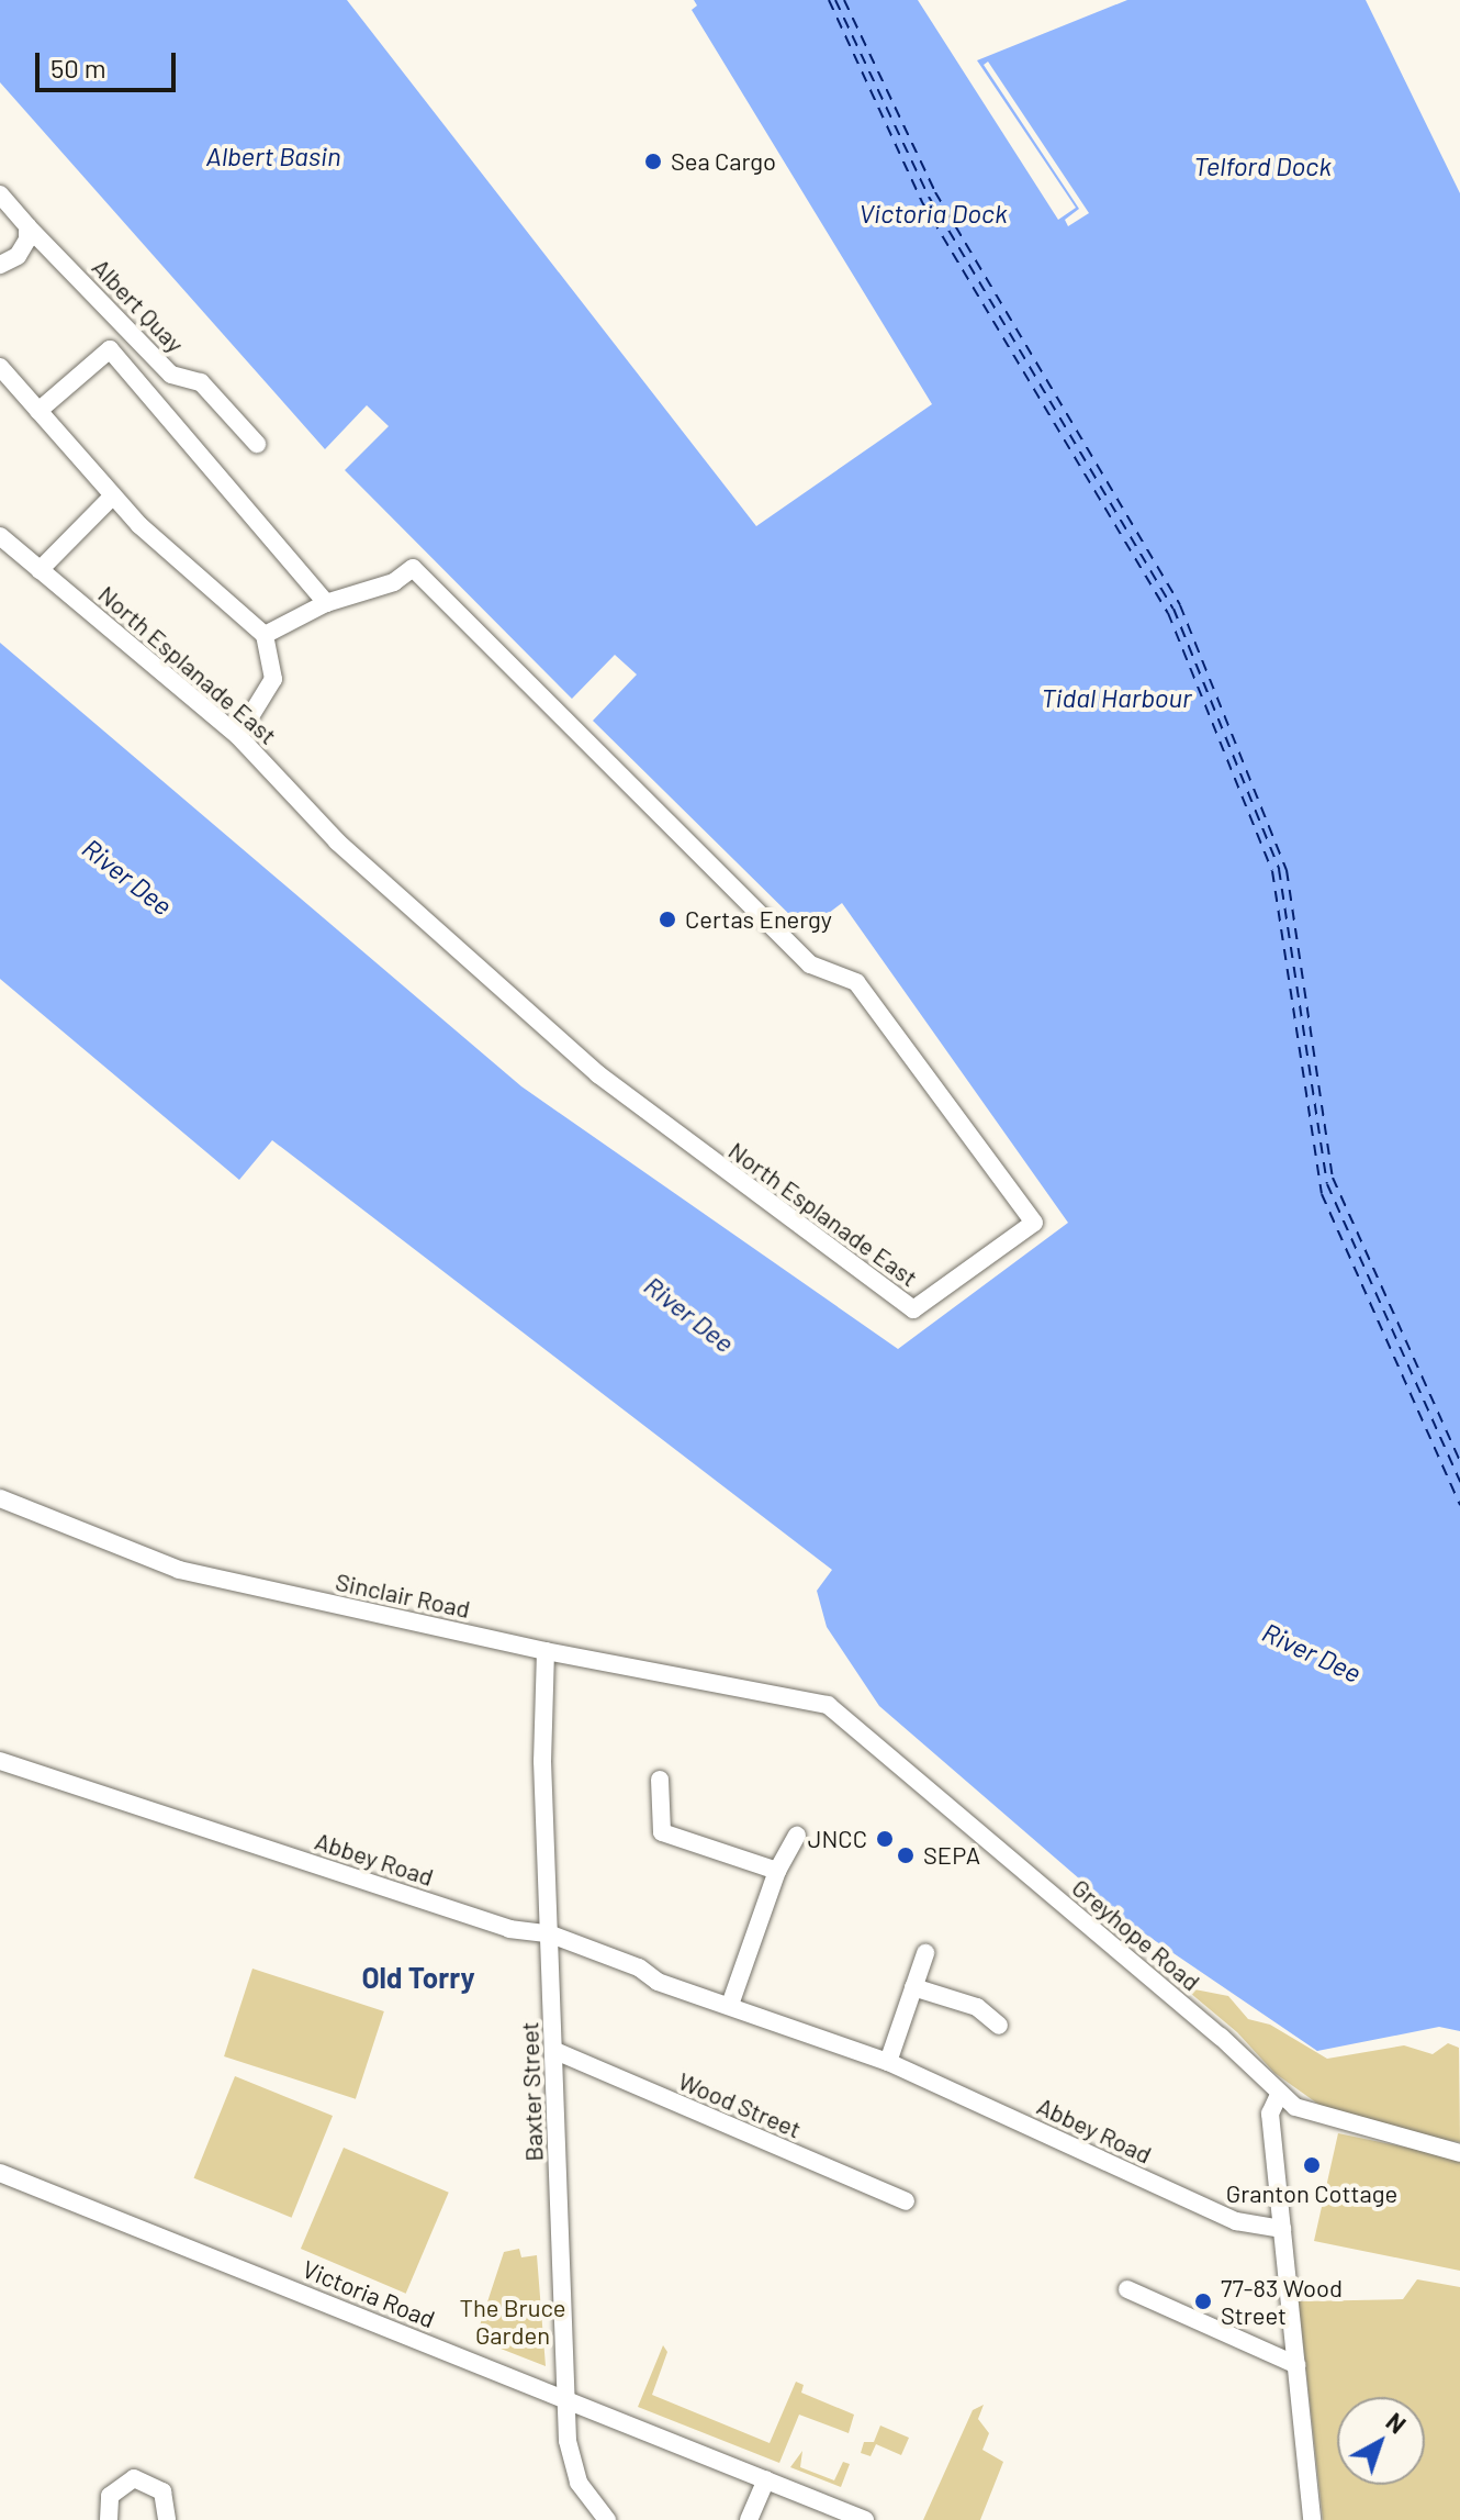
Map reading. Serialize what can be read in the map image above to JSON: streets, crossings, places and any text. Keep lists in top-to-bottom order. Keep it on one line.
{"streets":{"street":["Albert Quay","North Esplanade East","Sinclair Road","Abbey Road","Greyhope Road","Baxter Street","Wood Street","Victoria Road"]},"crossings":[["Sinclair Road","Greyhope Road"],["Sinclair Road","Baxter Street"],["Abbey Road","Baxter Street"],["Baxter Street","Wood Street"],["Baxter Street","Victoria Road"]],"districts":["Old Torry"],"water":["Albert Basin","Telford Dock","Victoria Dock","Tidal Harbour","River Dee"],"parks":["The Bruce Garden"],"places":["Sea Cargo","Certas Energy","JNCC","SEPA","Granton Cottage","77-83 Wood Street"],"scale_bar":"50 m","north":"top right"}
